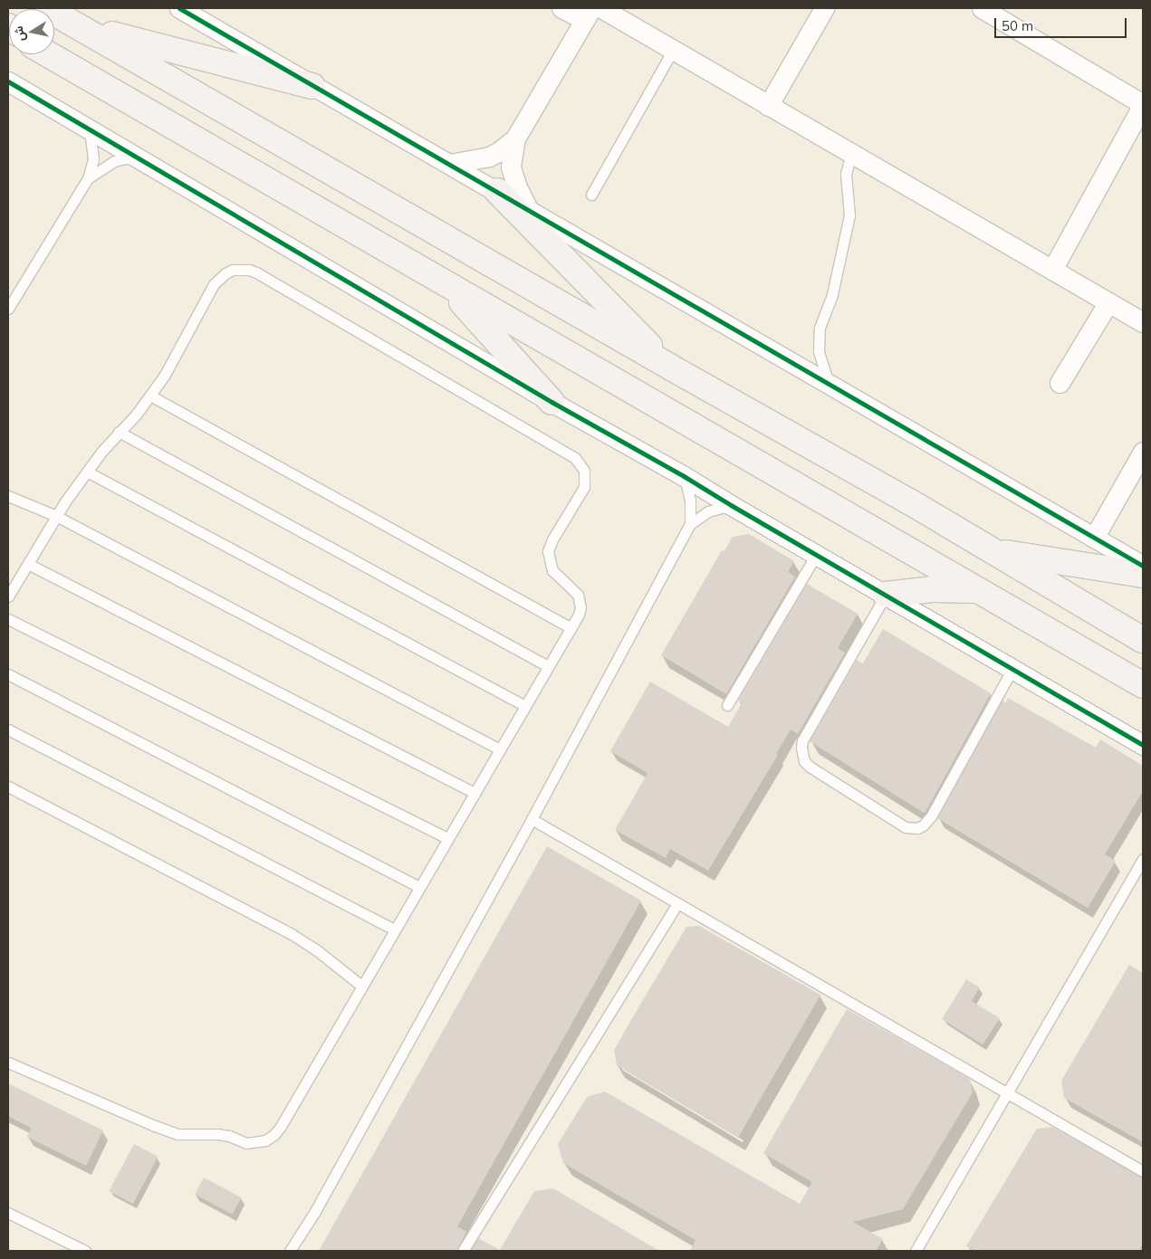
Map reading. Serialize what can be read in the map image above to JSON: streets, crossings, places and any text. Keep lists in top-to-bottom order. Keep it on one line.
{"scale_bar":"50 m","north":"left"}
